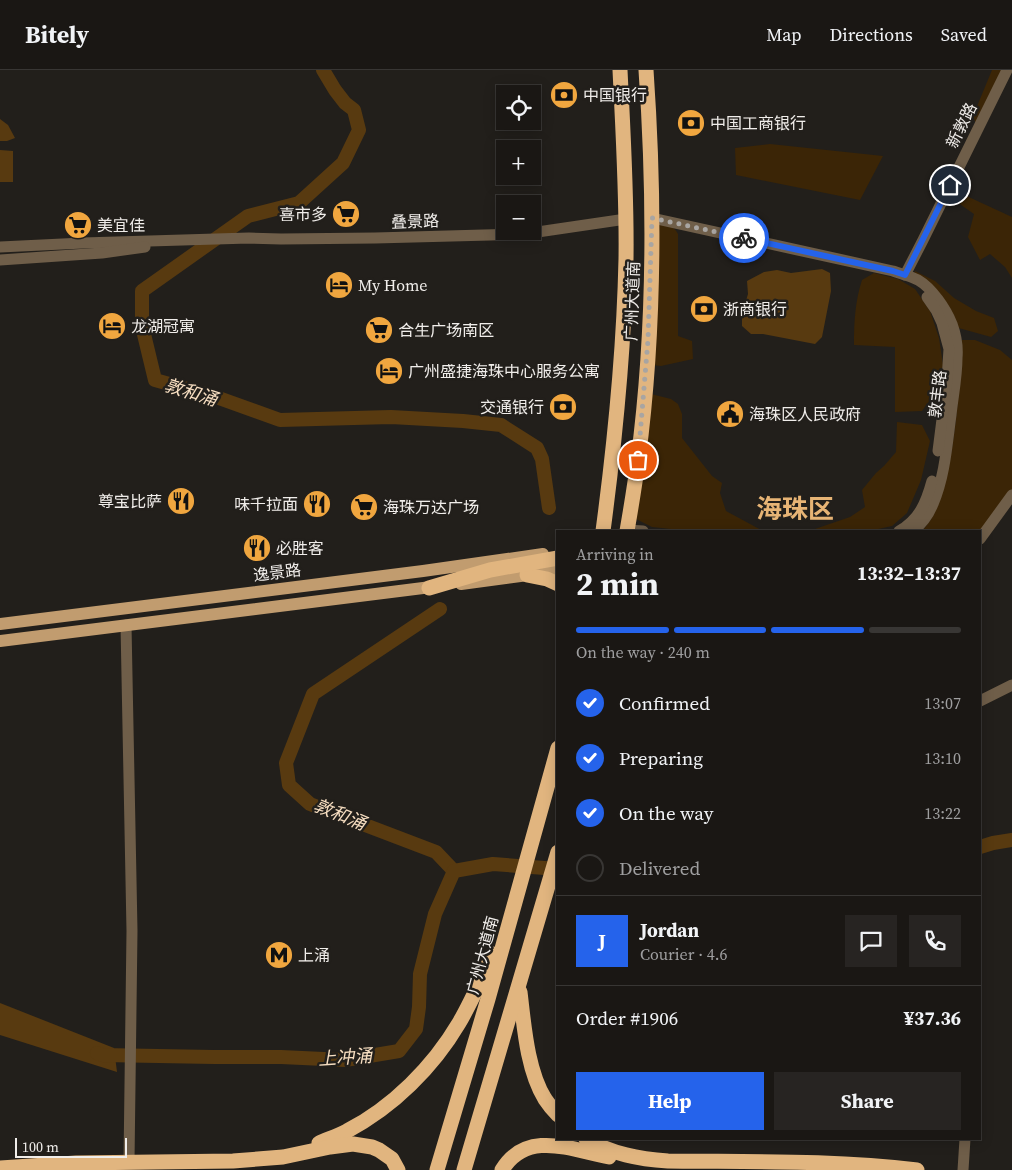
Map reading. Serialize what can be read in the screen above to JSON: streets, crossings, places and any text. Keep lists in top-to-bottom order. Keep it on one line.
{"streets":{"highway":["广州大道南"],"main road":["逸景路"],"street":["新敦路","叠景路","敦丰路"]},"crossings":[["新敦路","敦丰路"],["叠景路","广州大道南"],["广州大道南","敦丰路"]],"districts":["海珠区"],"water":["敦和涌","上冲涌"],"places":{"bank":["中国银行","中国工商银行","浙商银行","交通银行"],"supermarket":["喜市多","美宜佳","合生广场南区","海珠万达广场"],"hotel":["My Home","龙湖冠寓","广州盛捷海珠中心服务公寓"],"public building":["海珠区人民政府"],"restaurant":["尊宝比萨","味千拉面","必胜客"],"metro station":["上涌"]},"scale_bar":"100 m","page":{"header":"Bitely","nav":["Map","Directions","Saved"],"map_buttons":["+","−"],"heading":["2 min","Arriving in","13:32–13:37"],"panel":["Jordan","Courier · 4.6","Order #1906","¥37.36"],"bar":"On the way · 240 m","list":[["Confirmed","13:07"],["Preparing","13:10"],["On the way","13:22"],"Delivered"],"round":"J","buttons":["Help","Share"],"scale":"100 m"}}
